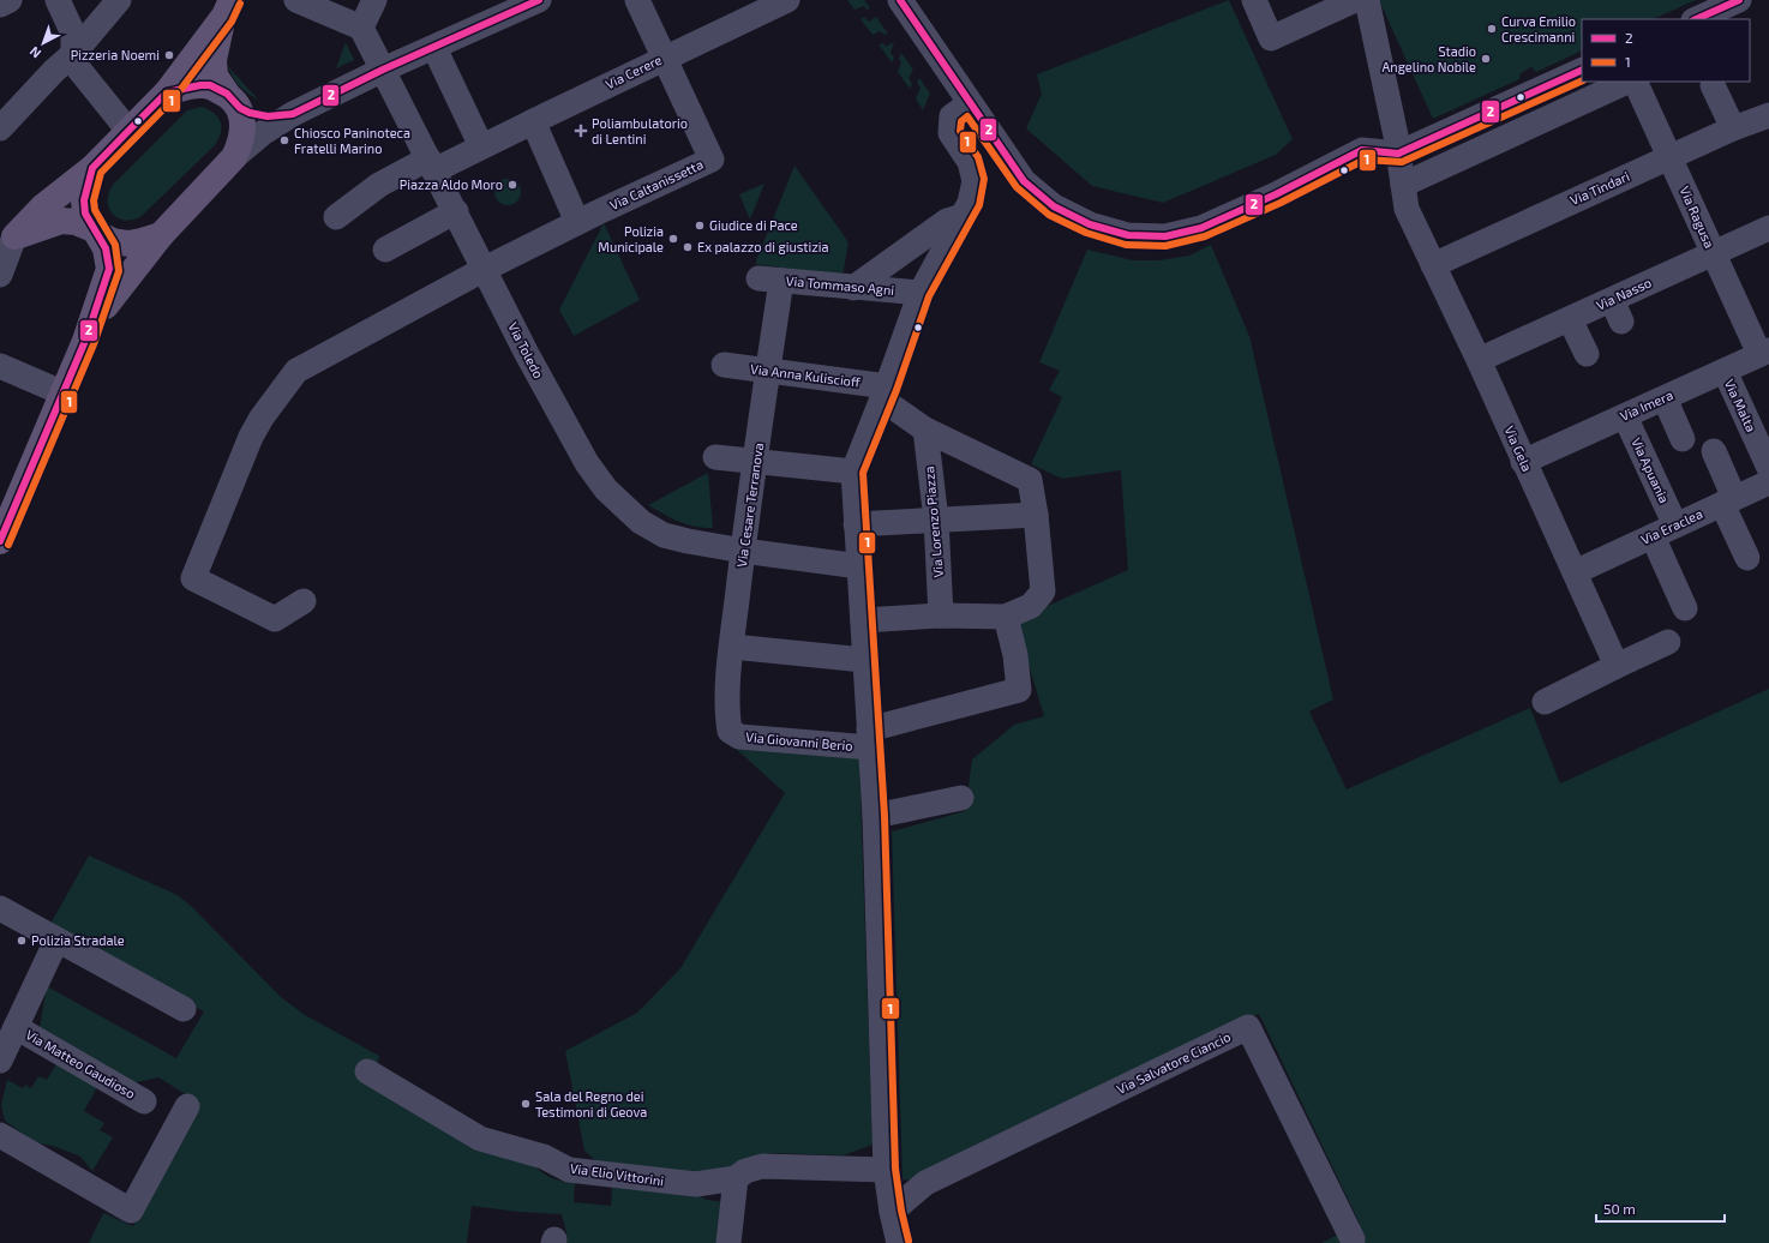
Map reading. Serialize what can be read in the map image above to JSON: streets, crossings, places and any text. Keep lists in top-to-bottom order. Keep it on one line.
{"streets":{"street":["Via Cerere","Via Caltanissetta","Via Tindari","Via Ragusa","Via Tommaso Agni","Via Nasso","Via Toledo","Via Anna Kuliscioff","Via Imera","Via Malta","Via Gela","Via Apuania","Via Cesare Terranova","Via Lorenzo Piazza","Via Eraclea","Via Giovanni Berio","Via Salvatore Ciancio","Via Matteo Gaudioso","Via Elio Vittorini"]},"crossings":[["Via Cerere","Via Caltanissetta"],["Via Cerere","Via Toledo"],["Via Tindari","Via Ragusa"],["Via Tindari","Via Gela"],["Via Ragusa","Via Nasso"],["Via Ragusa","Via Imera"],["Via Tommaso Agni","Via Cesare Terranova"],["Via Nasso","Via Gela"],["Via Toledo","Via Cesare Terranova"],["Via Anna Kuliscioff","Via Cesare Terranova"],["Via Imera","Via Malta"],["Via Imera","Via Gela"],["Via Imera","Via Apuania"],["Via Gela","Via Eraclea"],["Via Apuania","Via Eraclea"],["Via Cesare Terranova","Via Giovanni Berio"]],"places":{"other":["Curva Emilio Crescimanni","Pizzeria Noemi","Stadio Angelino Nobile","Chiosco Paninoteca Fratelli Marino","Piazza Aldo Moro","Giudice di Pace","Polizia Municipale","Ex palazzo di giustizia","Polizia Stradale","Sala del Regno dei Testimoni di Geova"],"health":["Poliambulatorio di Lentini"]},"lines":["transit line 2","transit line 1"],"legend":["2","1"],"scale_bar":"50 m","north":"bottom left"}
